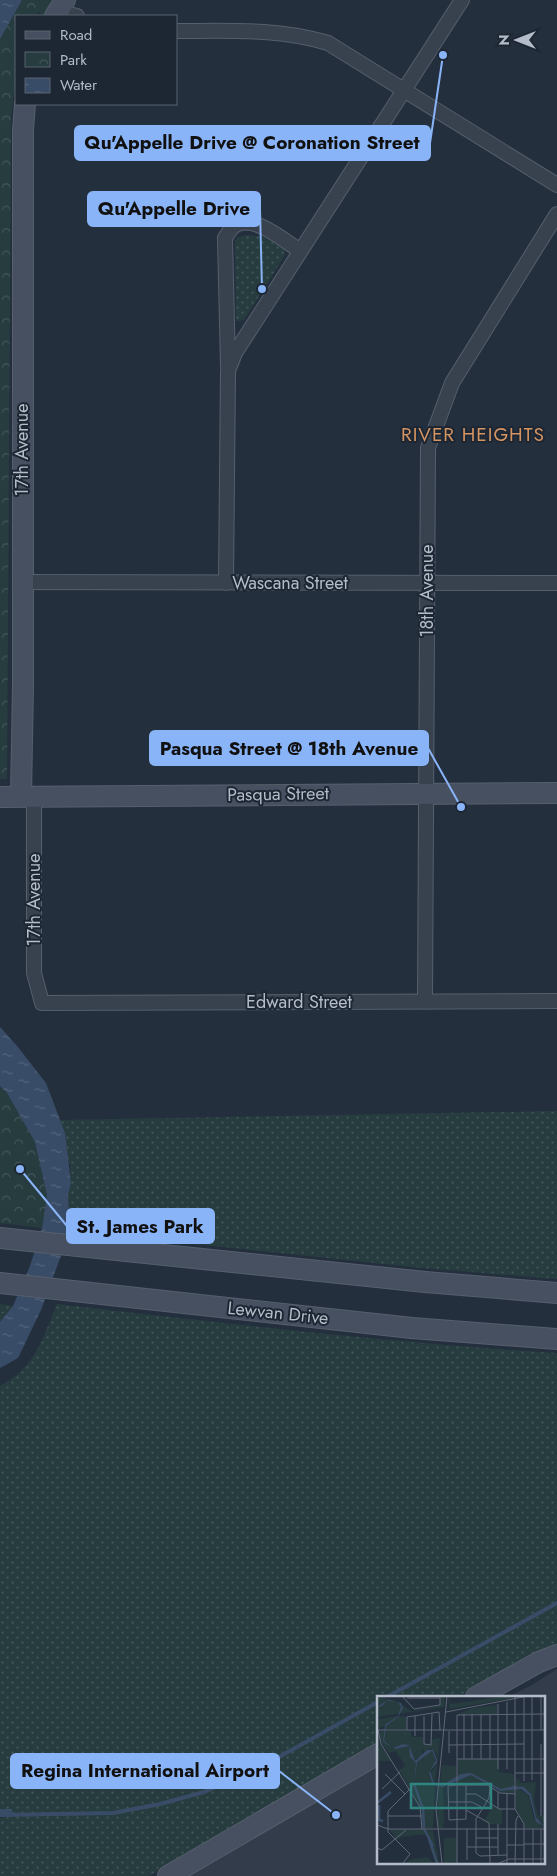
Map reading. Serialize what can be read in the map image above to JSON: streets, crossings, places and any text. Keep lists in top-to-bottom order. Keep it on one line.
{"streets":{"street":["17th Avenue","Wascana Street","18th Avenue","Pasqua Street","Edward Street","Lewvan Drive"]},"crossings":[["17th Avenue","Wascana Street"],["17th Avenue","Pasqua Street"],["17th Avenue","Edward Street"],["Wascana Street","18th Avenue"],["18th Avenue","Pasqua Street"],["18th Avenue","Edward Street"]],"districts":["RIVER HEIGHTS"],"places":["Qu'Appelle Drive @ Coronation Street","Qu'Appelle Drive","Pasqua Street @ 18th Avenue","St. James Park","Regina International Airport"],"legend":["Road","Park","Water"],"north":"left"}
